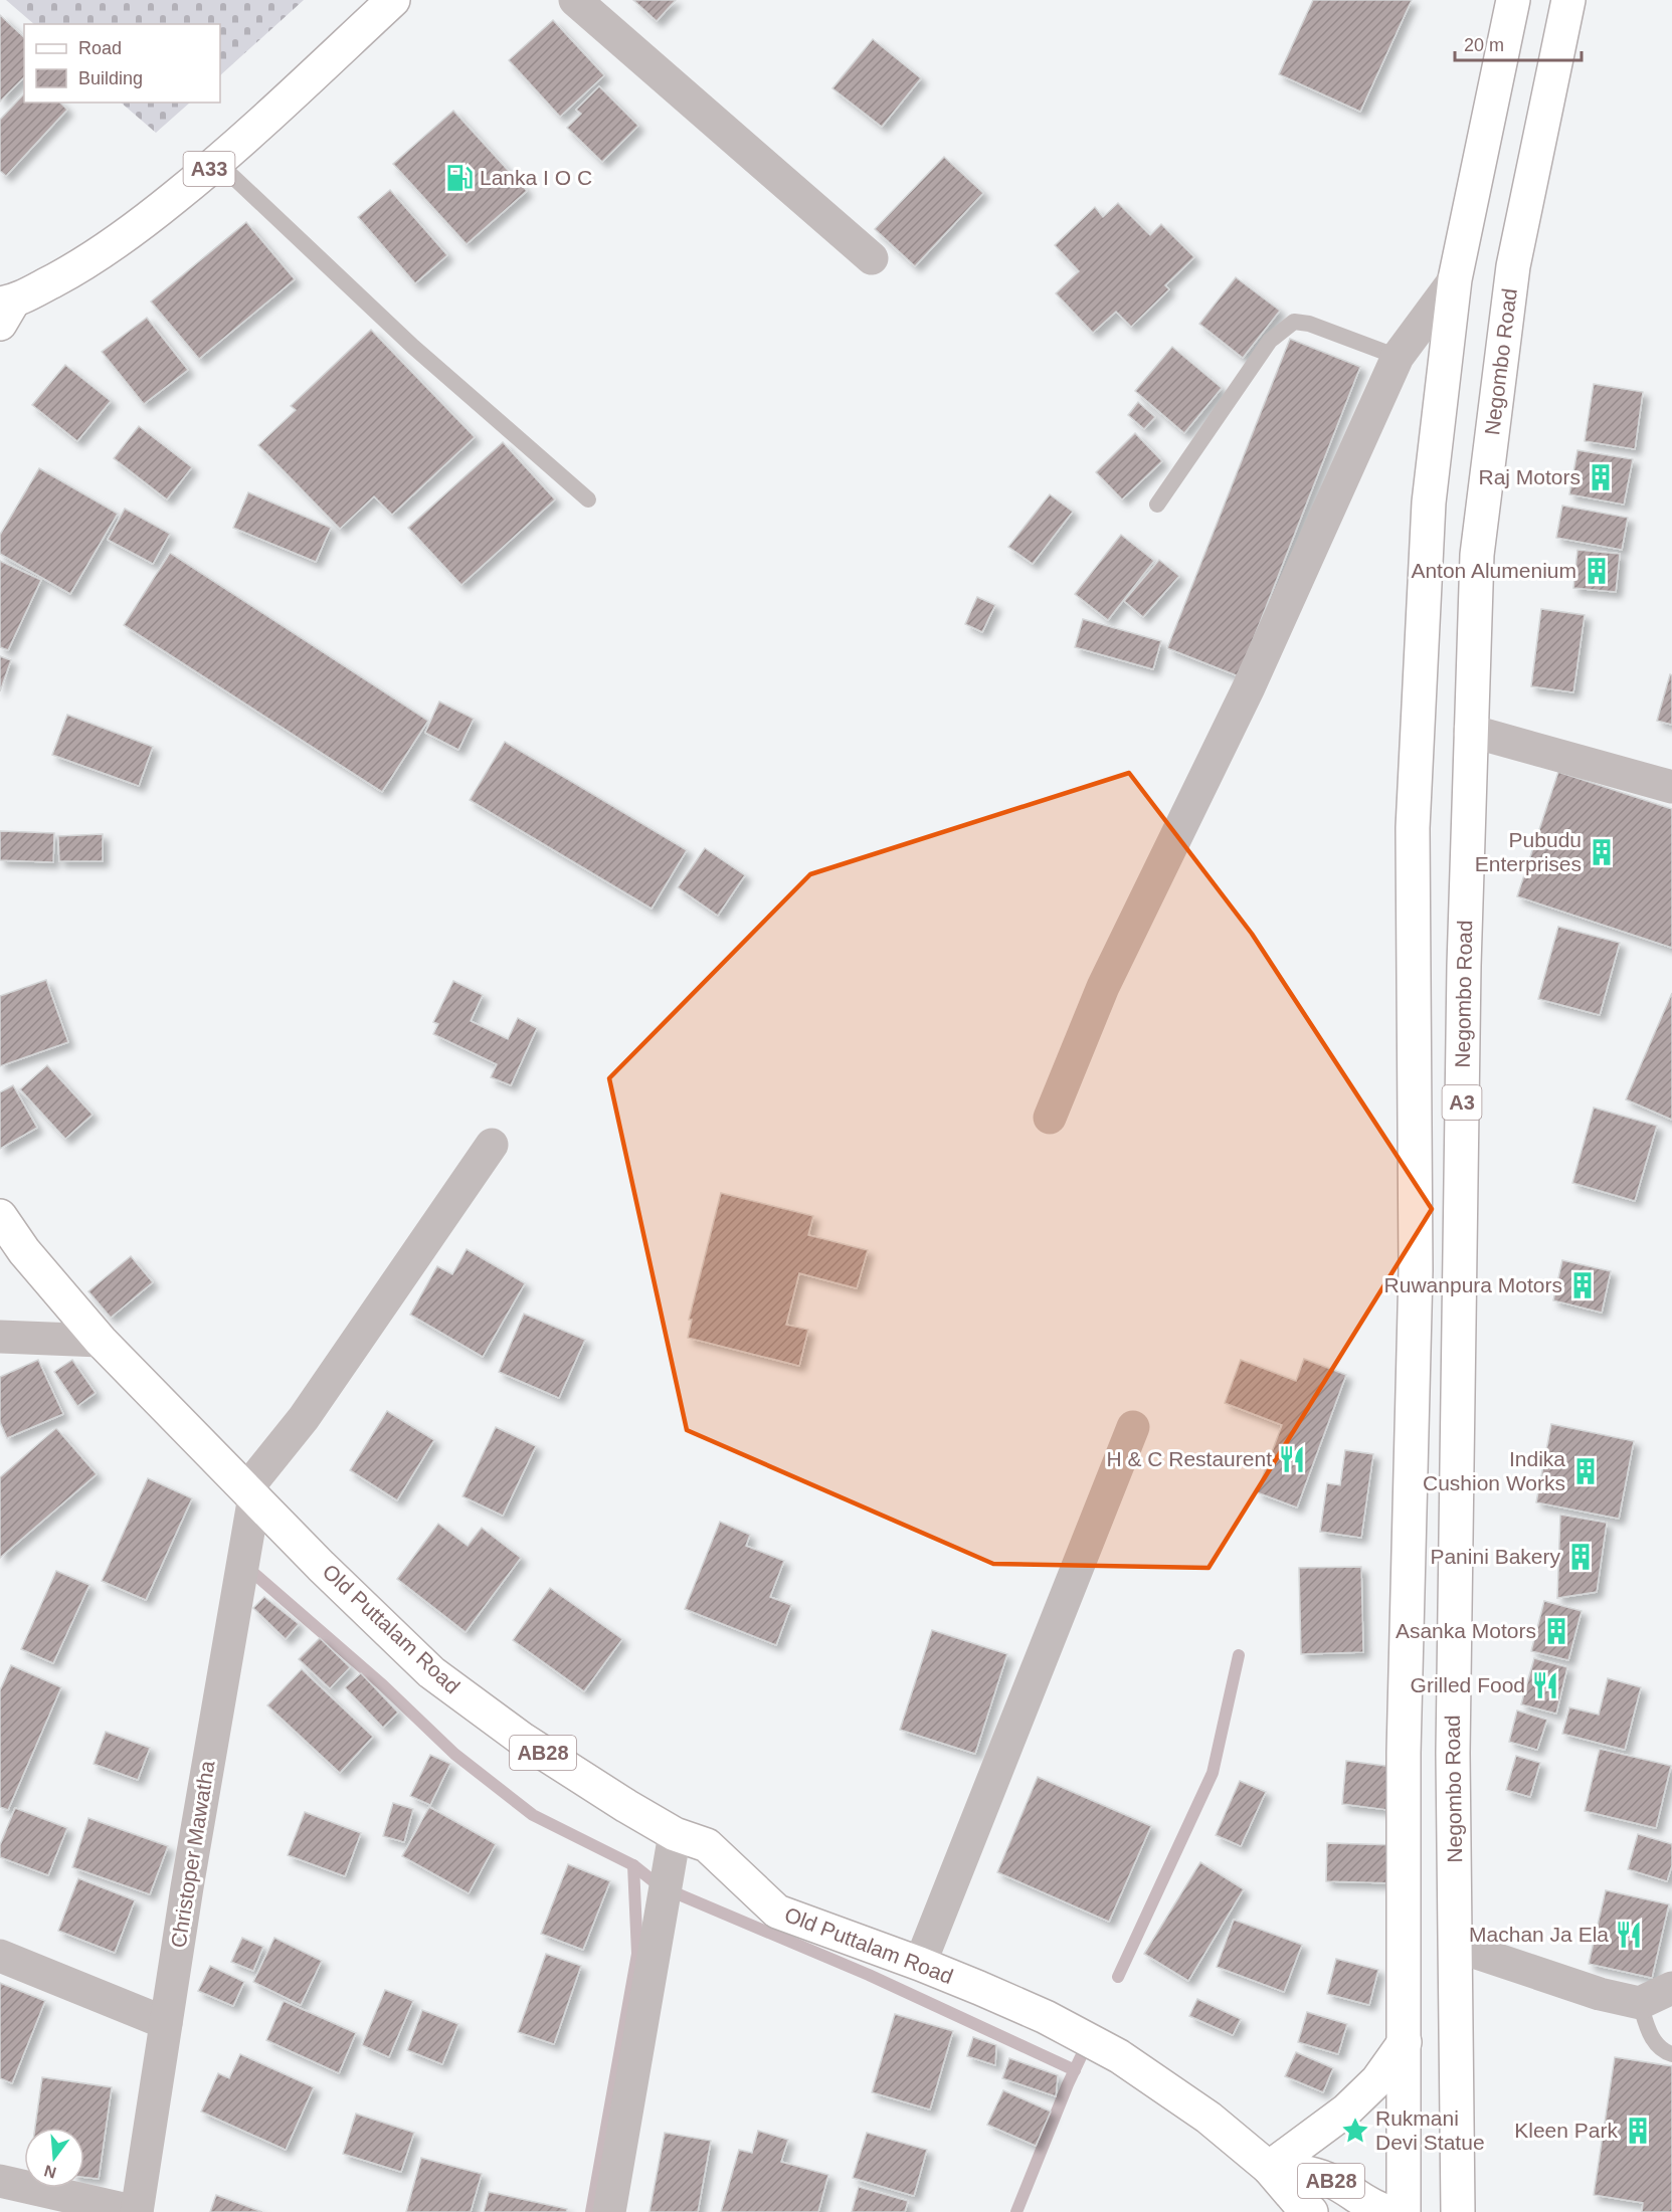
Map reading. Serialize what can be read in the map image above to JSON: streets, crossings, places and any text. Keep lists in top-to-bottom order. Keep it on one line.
{"streets":{"main road":["A33","Negombo Road","A3","Old Puttalam Road","AB28"],"street":["Christoper Mawatha"]},"crossings":[["Old Puttalam Road","AB28"],["Old Puttalam Road","Christoper Mawatha"]],"places":{"fuel station":["Lanka I O C"],"building":["Raj Motors","Anton Alumenium","Pubudu Enterprises","Ruwanpura Motors","Indika Cushion Works","Panini Bakery","Asanka Motors","Kleen Park"],"restaurant":["H & C Restaurent","Grilled Food","Machan Ja Ela"],"place":["Rukmani Devi Statue"]},"legend":["Road","Building"],"scale_bar":"20 m","north":"bottom"}
